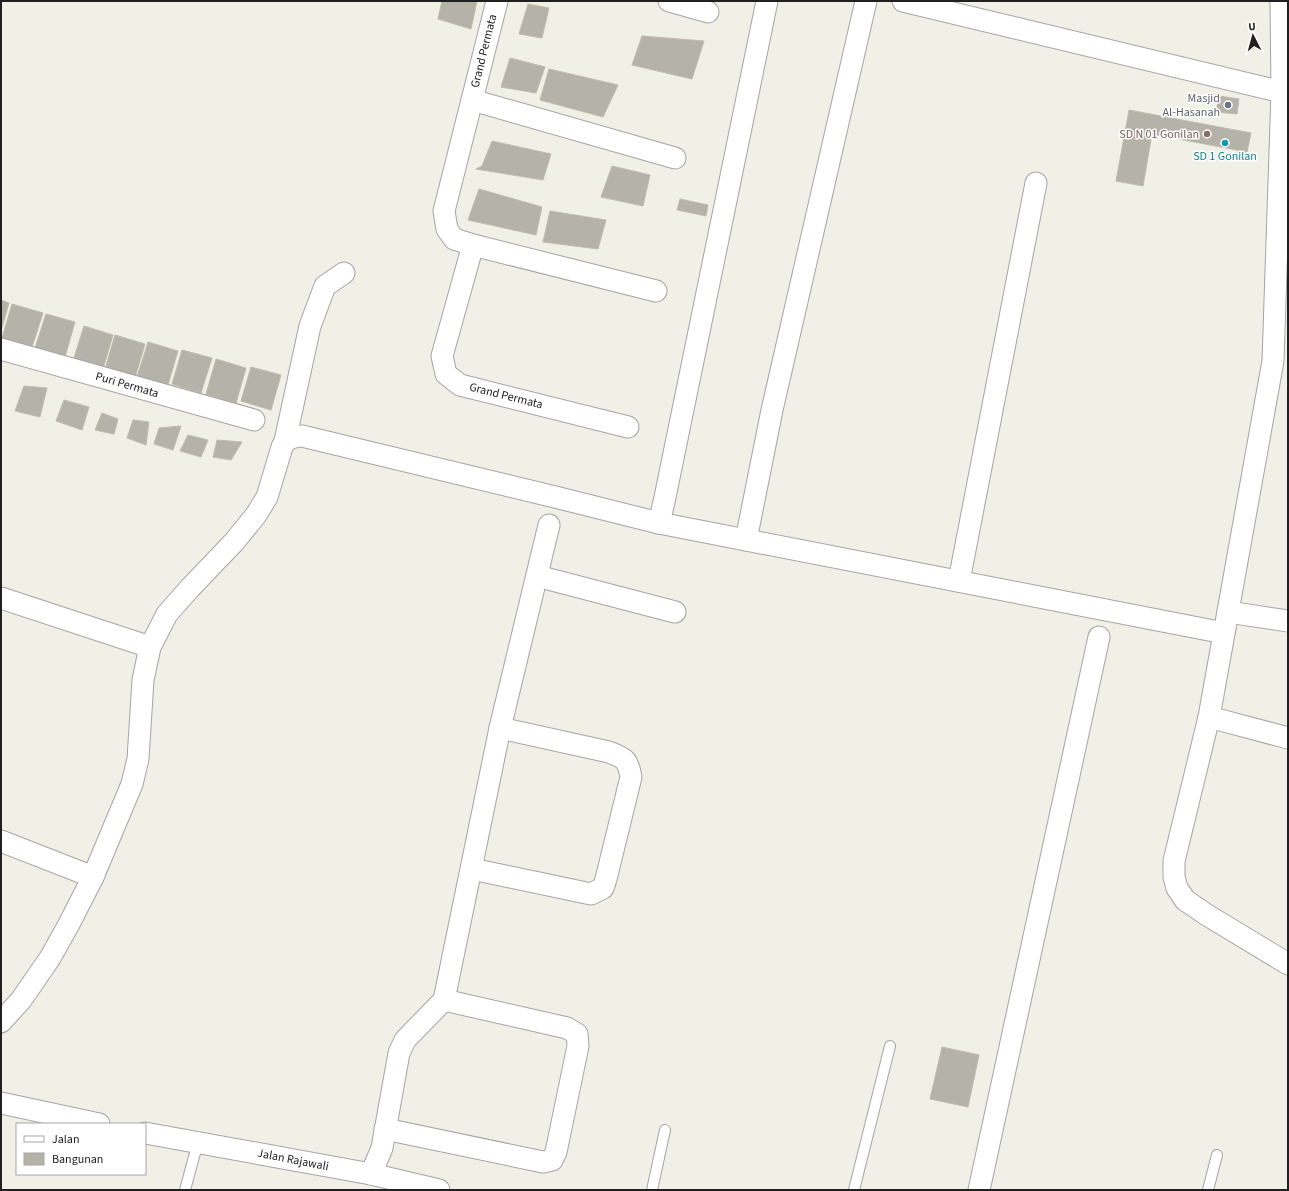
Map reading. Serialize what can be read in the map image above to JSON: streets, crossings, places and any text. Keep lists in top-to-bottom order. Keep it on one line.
{"streets":{"street":["Grand Permata","Puri Permata","Jalan Rajawali"]},"places":["Masjid Al-Hasanah","SD N 01 Gonilan","SD 1 Gonilan"],"legend":["Jalan","Bangunan"],"north":"top"}
